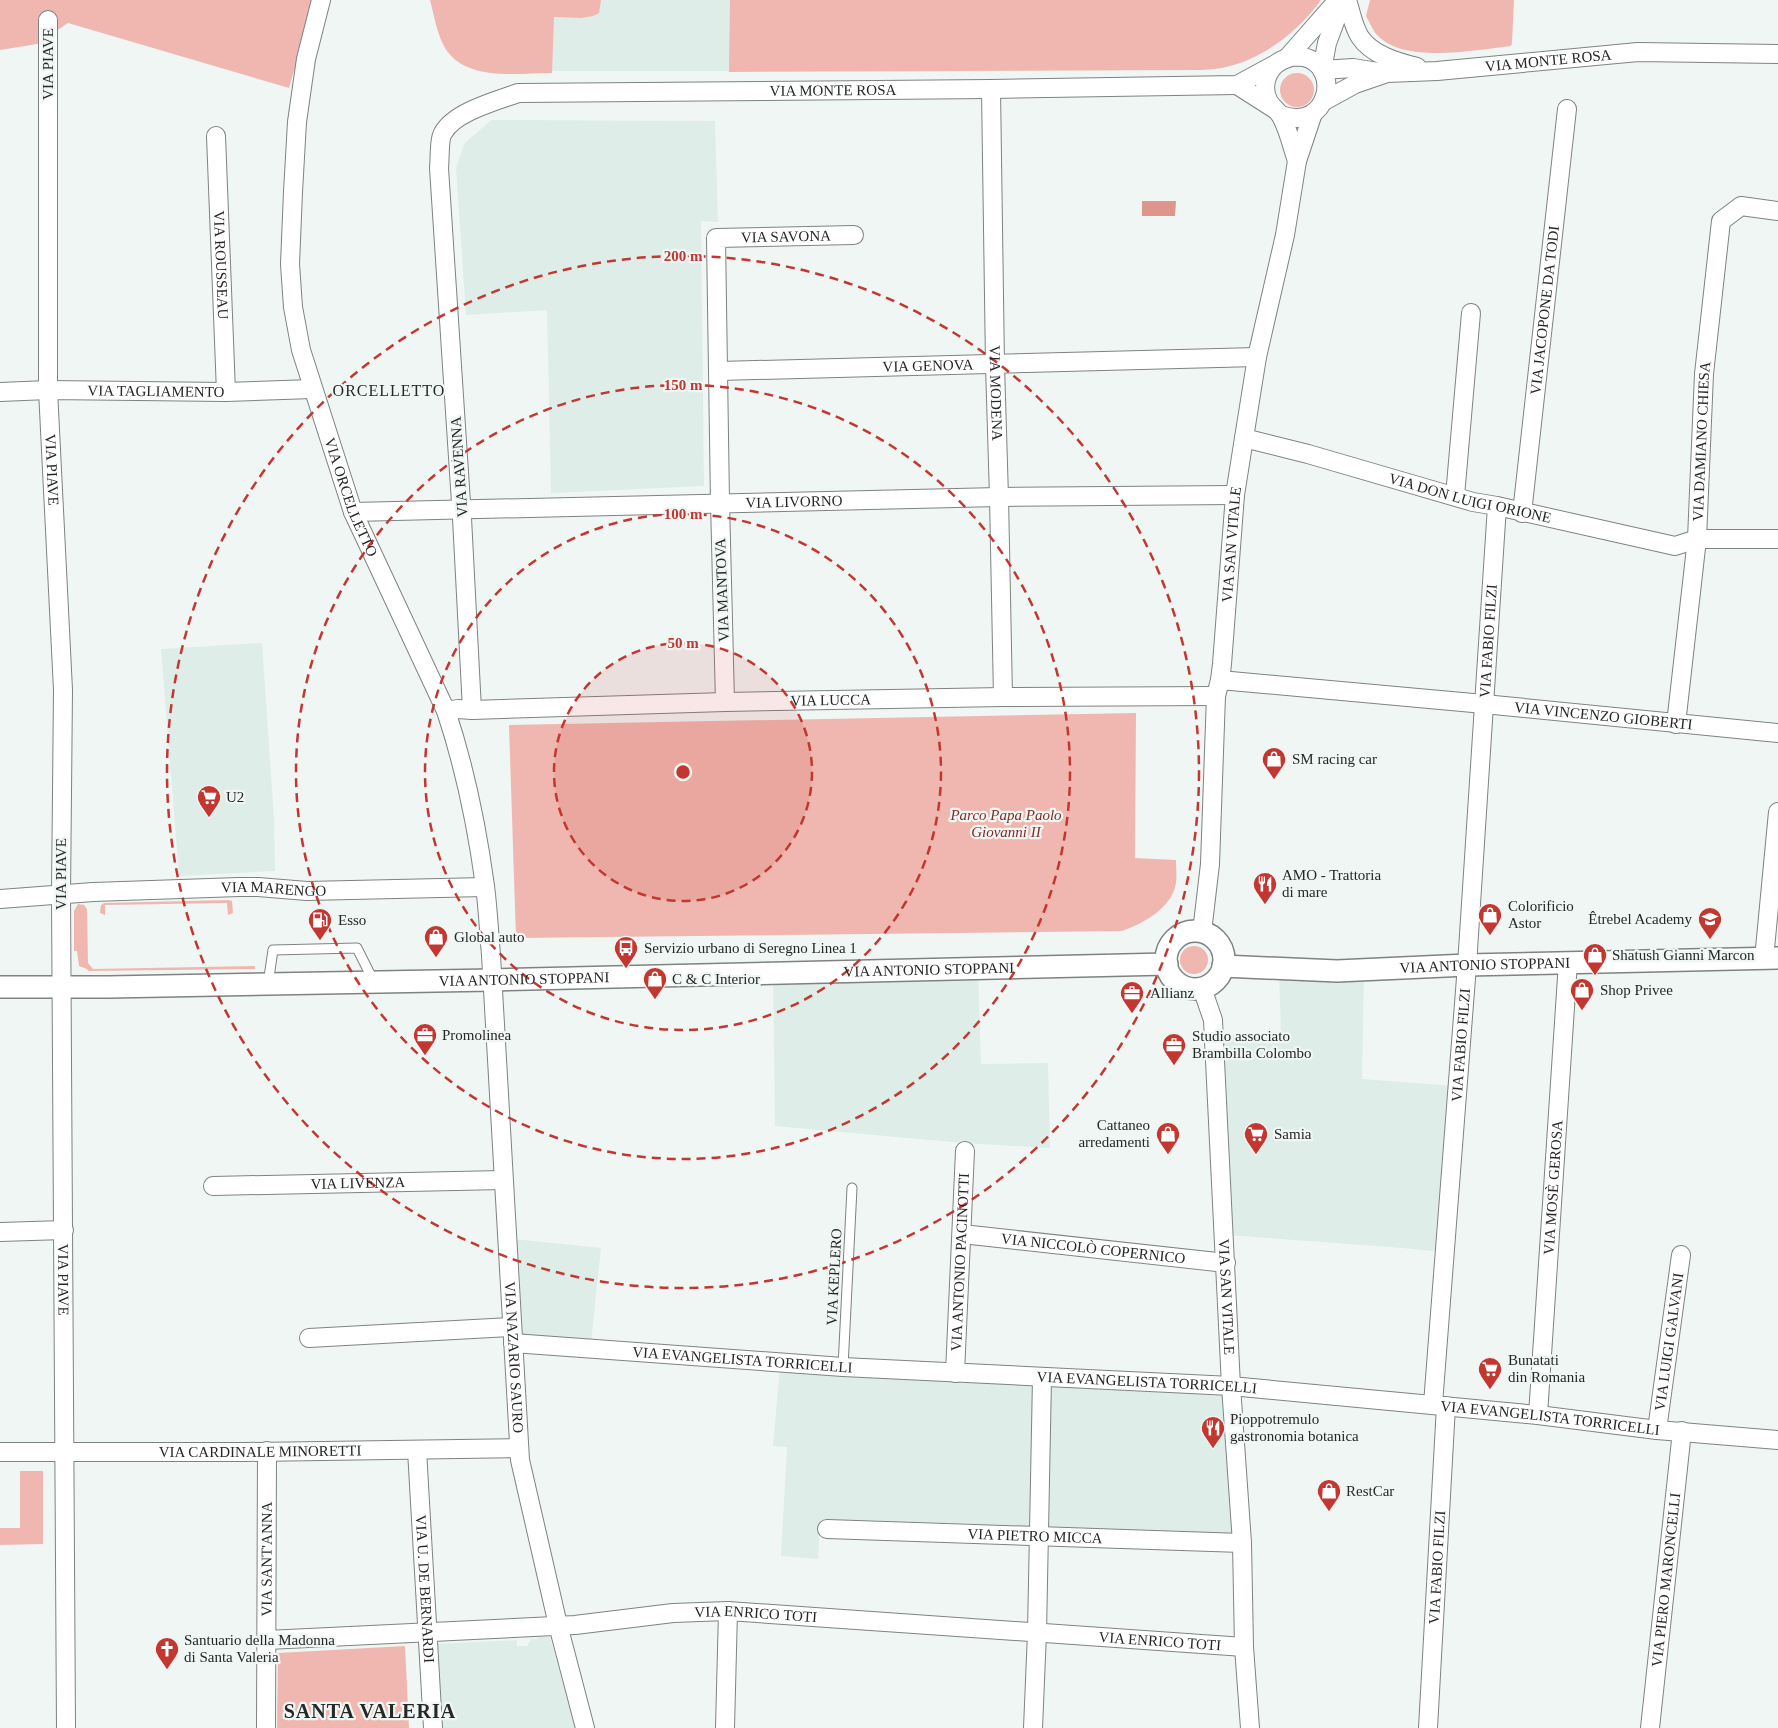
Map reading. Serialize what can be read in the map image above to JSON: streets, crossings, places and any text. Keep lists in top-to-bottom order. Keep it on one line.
{"streets":{"street":["VIA MONTE ROSA","VIA PIAVE","VIA SAVONA","VIA ROUSSEAU","VIA JACOPONE DA TODI","VIA GENOVA","VIA TAGLIAMENTO","VIA MODENA","VIA DAMIANO CHIESA","VIA RAVENNA","VIA ORCELLETTO","VIA DON LUIGI ORIONE","VIA LIVORNO","VIA SAN VITALE","VIA MANTOVA","VIA FABIO FILZI","VIA LUCCA","VIA VINCENZO GIOBERTI","VIA MARENGO","VIA ANTONIO STOPPANI","VIA LIVENZA","VIA MOSÈ GEROSA","VIA NICCOLÒ COPERNICO","VIA ANTONIO PACINOTTI","VIA LUIGI GALVANI","VIA NAZARIO SAURO","VIA EVANGELISTA TORRICELLI","VIA CARDINALE MINORETTI","VIA PIETRO MICCA","VIA SANT'ANNA","VIA PIERO MARONCELLI","VIA U. DE BERNARDI","VIA ENRICO TOTI"],"lane":["VIA KEPLERO"]},"crossings":[["VIA MONTE ROSA","VIA MODENA"],["VIA MONTE ROSA","VIA RAVENNA"],["VIA MONTE ROSA","VIA SAN VITALE"],["VIA PIAVE","VIA TAGLIAMENTO"],["VIA PIAVE","VIA MARENGO"],["VIA PIAVE","VIA ANTONIO STOPPANI"],["VIA PIAVE","VIA CARDINALE MINORETTI"],["VIA SAVONA","VIA MANTOVA"],["VIA ROUSSEAU","VIA TAGLIAMENTO"],["VIA JACOPONE DA TODI","VIA DON LUIGI ORIONE"],["VIA GENOVA","VIA MODENA"],["VIA GENOVA","VIA SAN VITALE"],["VIA GENOVA","VIA MANTOVA"],["VIA TAGLIAMENTO","VIA ORCELLETTO"],["VIA MODENA","VIA LIVORNO"],["VIA MODENA","VIA LUCCA"],["VIA DAMIANO CHIESA","VIA DON LUIGI ORIONE"],["VIA DAMIANO CHIESA","VIA VINCENZO GIOBERTI"],["VIA RAVENNA","VIA LIVORNO"],["VIA RAVENNA","VIA LUCCA"],["VIA ORCELLETTO","VIA LIVORNO"],["VIA ORCELLETTO","VIA LUCCA"],["VIA ORCELLETTO","VIA MARENGO"],["VIA ORCELLETTO","VIA ANTONIO STOPPANI"],["VIA ORCELLETTO","VIA NAZARIO SAURO"],["VIA DON LUIGI ORIONE","VIA SAN VITALE"],["VIA DON LUIGI ORIONE","VIA FABIO FILZI"],["VIA LIVORNO","VIA SAN VITALE"],["VIA LIVORNO","VIA MANTOVA"],["VIA SAN VITALE","VIA LUCCA"],["VIA SAN VITALE","VIA VINCENZO GIOBERTI"],["VIA SAN VITALE","VIA ANTONIO STOPPANI"],["VIA SAN VITALE","VIA NICCOLÒ COPERNICO"],["VIA SAN VITALE","VIA EVANGELISTA TORRICELLI"],["VIA SAN VITALE","VIA PIETRO MICCA"],["VIA SAN VITALE","VIA ENRICO TOTI"],["VIA MANTOVA","VIA LUCCA"],["VIA FABIO FILZI","VIA VINCENZO GIOBERTI"],["VIA FABIO FILZI","VIA ANTONIO STOPPANI"],["VIA FABIO FILZI","VIA EVANGELISTA TORRICELLI"],["VIA LUCCA","VIA VINCENZO GIOBERTI"],["VIA ANTONIO STOPPANI","VIA MOSÈ GEROSA"],["VIA ANTONIO STOPPANI","VIA NAZARIO SAURO"],["VIA LIVENZA","VIA NAZARIO SAURO"],["VIA MOSÈ GEROSA","VIA EVANGELISTA TORRICELLI"],["VIA NICCOLÒ COPERNICO","VIA ANTONIO PACINOTTI"],["VIA ANTONIO PACINOTTI","VIA EVANGELISTA TORRICELLI"],["VIA KEPLERO","VIA EVANGELISTA TORRICELLI"],["VIA LUIGI GALVANI","VIA EVANGELISTA TORRICELLI"],["VIA NAZARIO SAURO","VIA EVANGELISTA TORRICELLI"],["VIA NAZARIO SAURO","VIA CARDINALE MINORETTI"],["VIA NAZARIO SAURO","VIA ENRICO TOTI"],["VIA EVANGELISTA TORRICELLI","VIA PIERO MARONCELLI"],["VIA CARDINALE MINORETTI","VIA SANT'ANNA"],["VIA CARDINALE MINORETTI","VIA U. DE BERNARDI"],["VIA SANT'ANNA","VIA ENRICO TOTI"],["VIA U. DE BERNARDI","VIA ENRICO TOTI"]],"districts":["ORCELLETTO","SANTA VALERIA"],"parks":["Parco Papa Paolo Giovanni II"],"places":{"shop":["SM racing car","Colorificio Astor","Global auto","Shatush Gianni Marcon","C & C Interior","Shop Privee","Cattaneo arredamenti","RestCar"],"supermarket":["U2","Samia","Bunatati din Romania"],"restaurant":["AMO - Trattoria di mare","Pioppotremulo gastronomia botanica"],"school or university":["Êtrebel Academy"],"fuel station":["Esso"],"bus stop":["Servizio urbano di Seregno Linea 1"],"office":["Allianz","Promolinea","Studio associato Brambilla Colombo"],"church":["Santuario della Madonna di Santa Valeria"]},"rings":["200 m","150 m","100 m","50 m"]}
